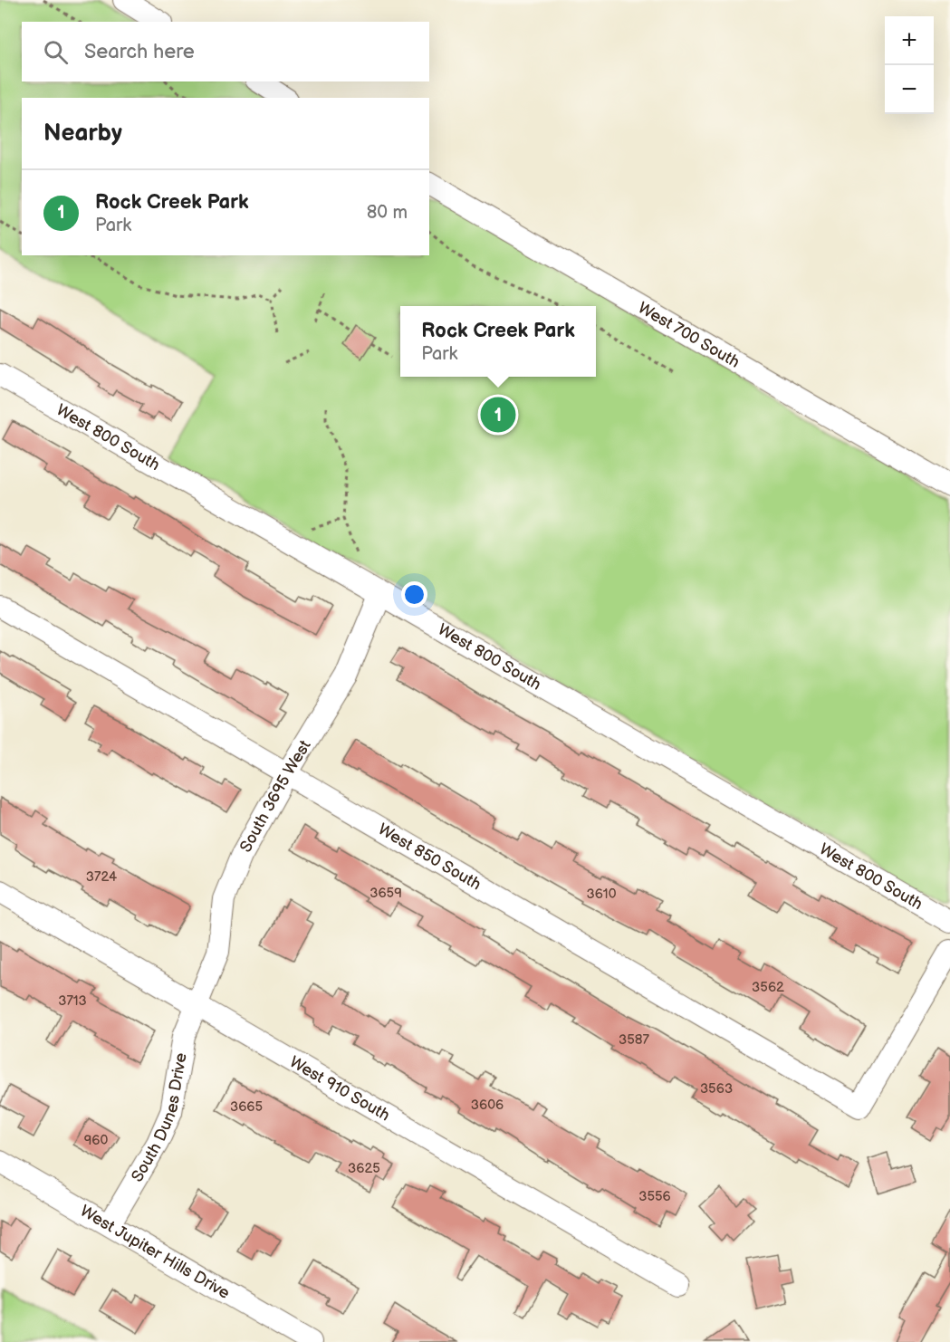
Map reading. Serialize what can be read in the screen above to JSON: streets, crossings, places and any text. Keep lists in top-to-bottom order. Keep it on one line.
{"streets":{"street":["West 700 South","West 800 South","South 3695 West","West 850 South","West 910 South","South Dunes Drive","West Jupiter Hills Drive"]},"crossings":[["West 800 South","South 3695 West"],["South 3695 West","West 850 South"],["South 3695 West","West 910 South"],["South 3695 West","South Dunes Drive"],["West 910 South","South Dunes Drive"],["South Dunes Drive","West Jupiter Hills Drive"]],"house_numbers":["3724","3659","3610","3562","3713","3587","3563","3606","3665","960","3625","3556"],"page":{"map_buttons":["+","−"],"search":"Search here","heading":"Nearby","list":[{"mark":"1","name":"Rock Creek Park","note":"Park","value":"80 m"}],"popup":["Rock Creek Park","Park"],"pins":"1"}}
